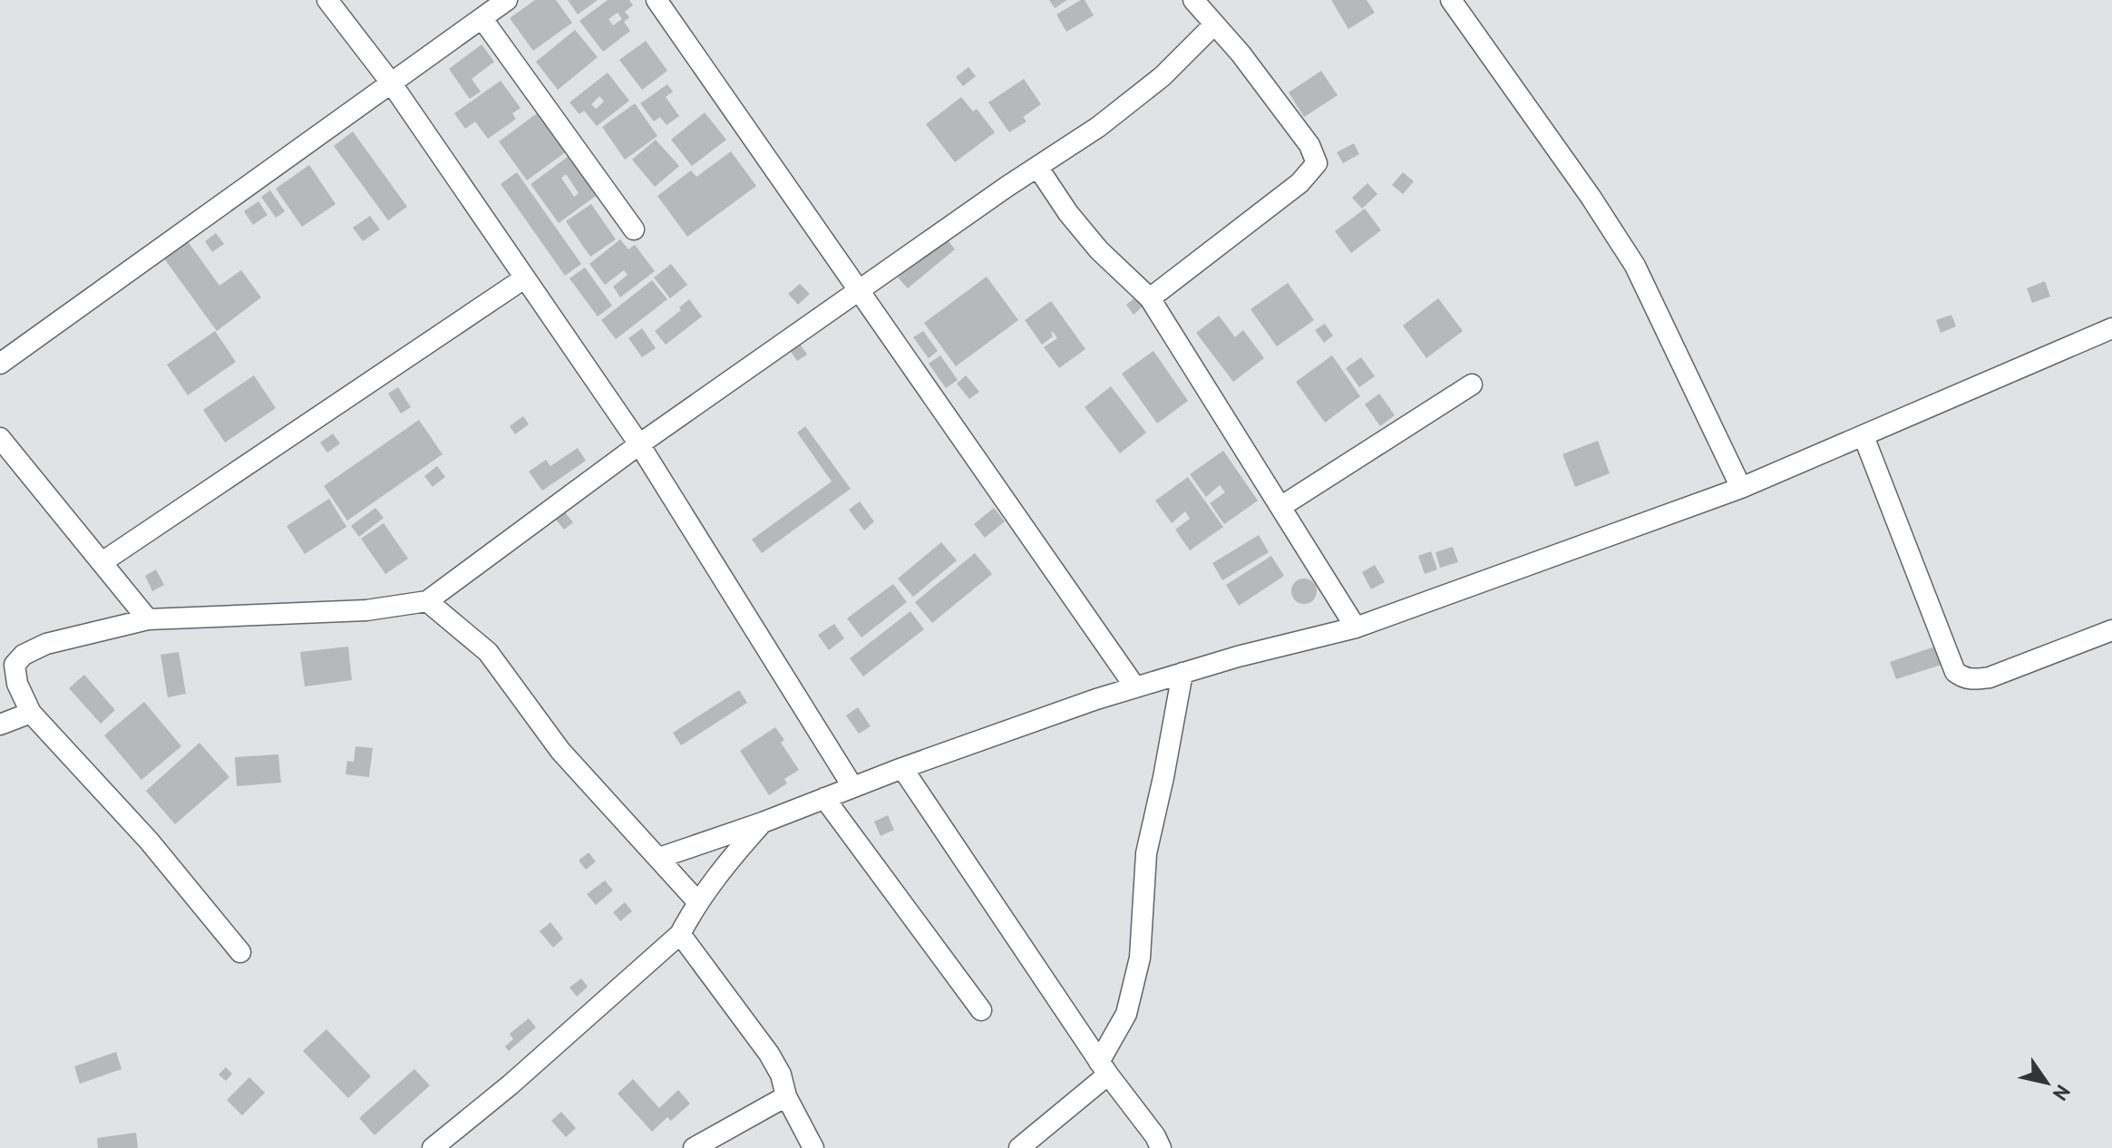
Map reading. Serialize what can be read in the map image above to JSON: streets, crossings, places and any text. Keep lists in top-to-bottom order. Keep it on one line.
{"north":"bottom right"}
